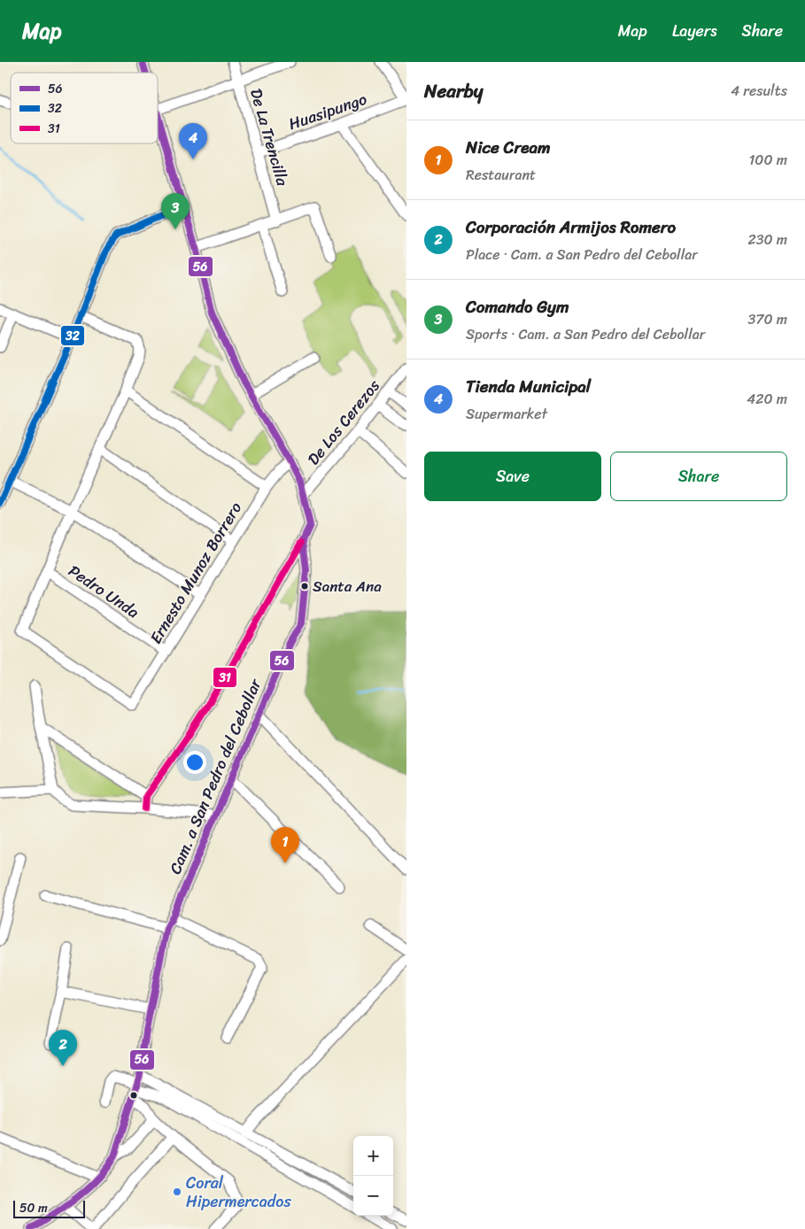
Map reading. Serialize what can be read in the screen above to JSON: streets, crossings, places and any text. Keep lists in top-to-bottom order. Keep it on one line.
{"streets":{"street":["Huasipungo","De La Trencilla","De Los Cerezos","Ernesto Munoz Borrero","Pedro Unda","Cam. a San Pedro del Cebollar"]},"crossings":[["Huasipungo","De La Trencilla"],["De Los Cerezos","Cam. a San Pedro del Cebollar"],["Ernesto Munoz Borrero","Pedro Unda"],["Ernesto Munoz Borrero","Cam. a San Pedro del Cebollar"]],"places":["Santa Ana","Coral Hipermercados"],"lines":["transit line 56","transit line 32","transit line 31"],"legend":["56","32","31"],"scale_bar":"50 m","page":{"header":"Map","nav":["Map","Layers","Share"],"heading":["Nearby","4 results"],"list":[{"mark":"1","name":"Nice Cream","note":"Restaurant","value":"100 m"},{"mark":"2","name":"Corporación Armijos Romero","note":"Place · Cam. a San Pedro del Cebollar","value":"230 m"},{"mark":"3","name":"Comando Gym","note":"Sports · Cam. a San Pedro del Cebollar","value":"370 m"},{"mark":"4","name":"Tienda Municipal","note":"Supermarket","value":"420 m"}],"pins":["4","3","1","2"],"buttons":["Save","Share"],"map_buttons":["+","−"],"scale":"50 m"}}
